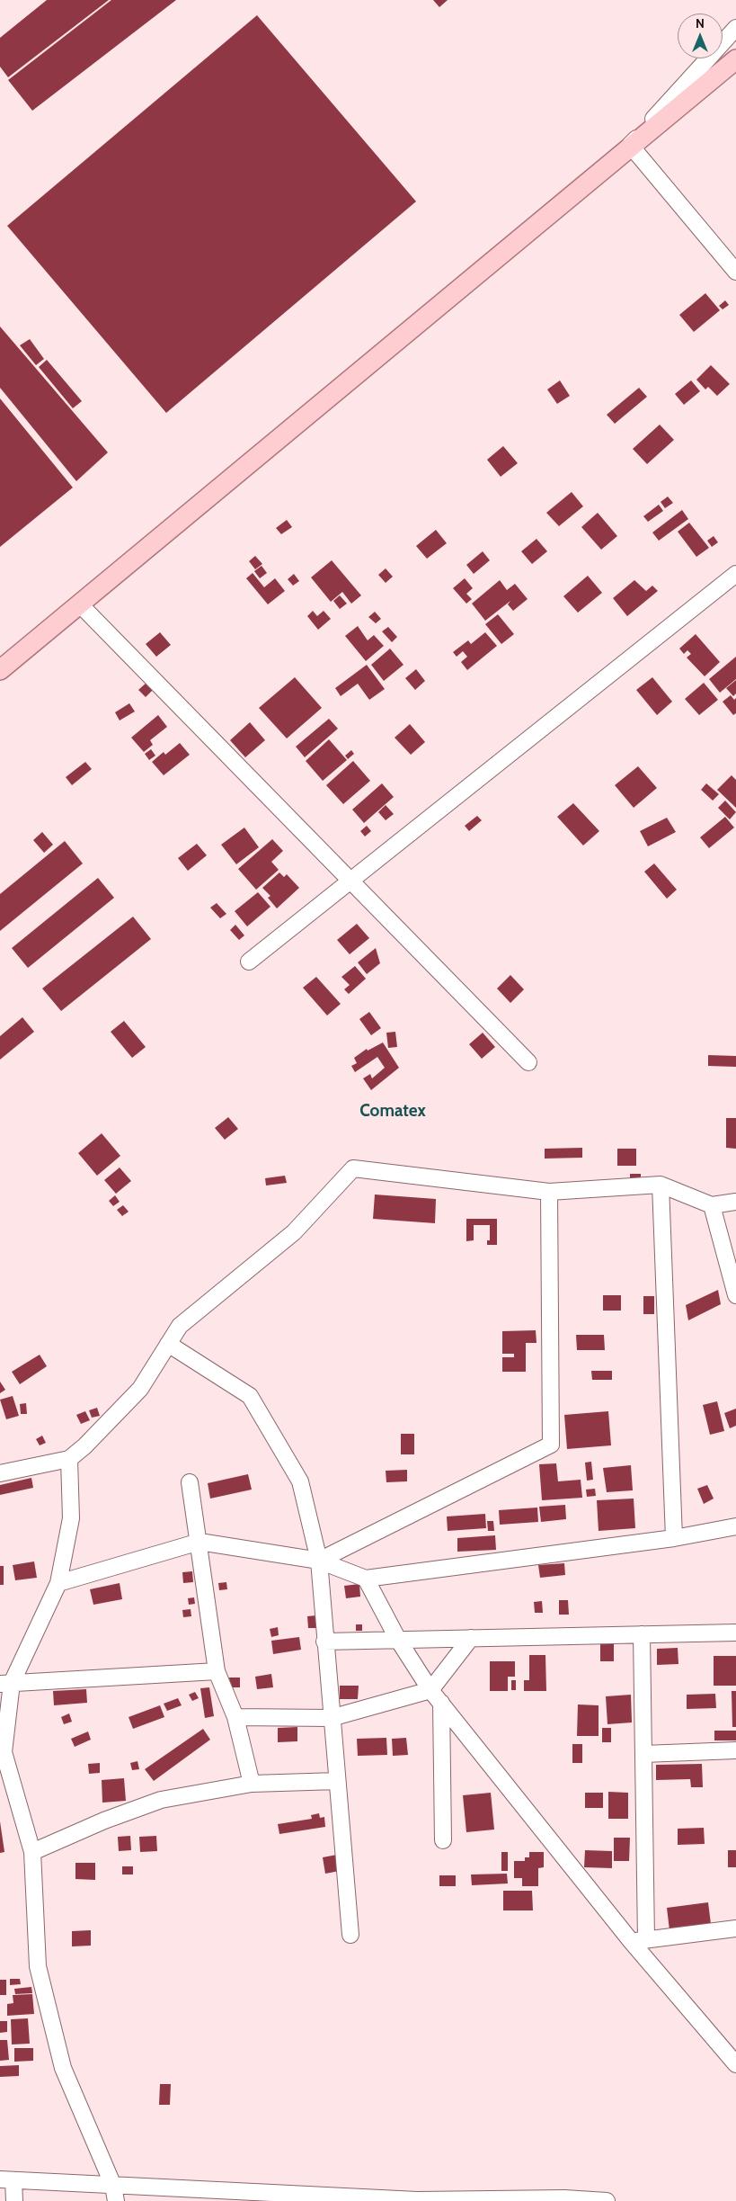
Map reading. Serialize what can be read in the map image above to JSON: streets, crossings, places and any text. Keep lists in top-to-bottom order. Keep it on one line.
{"districts":["Comatex"],"north":"top"}
